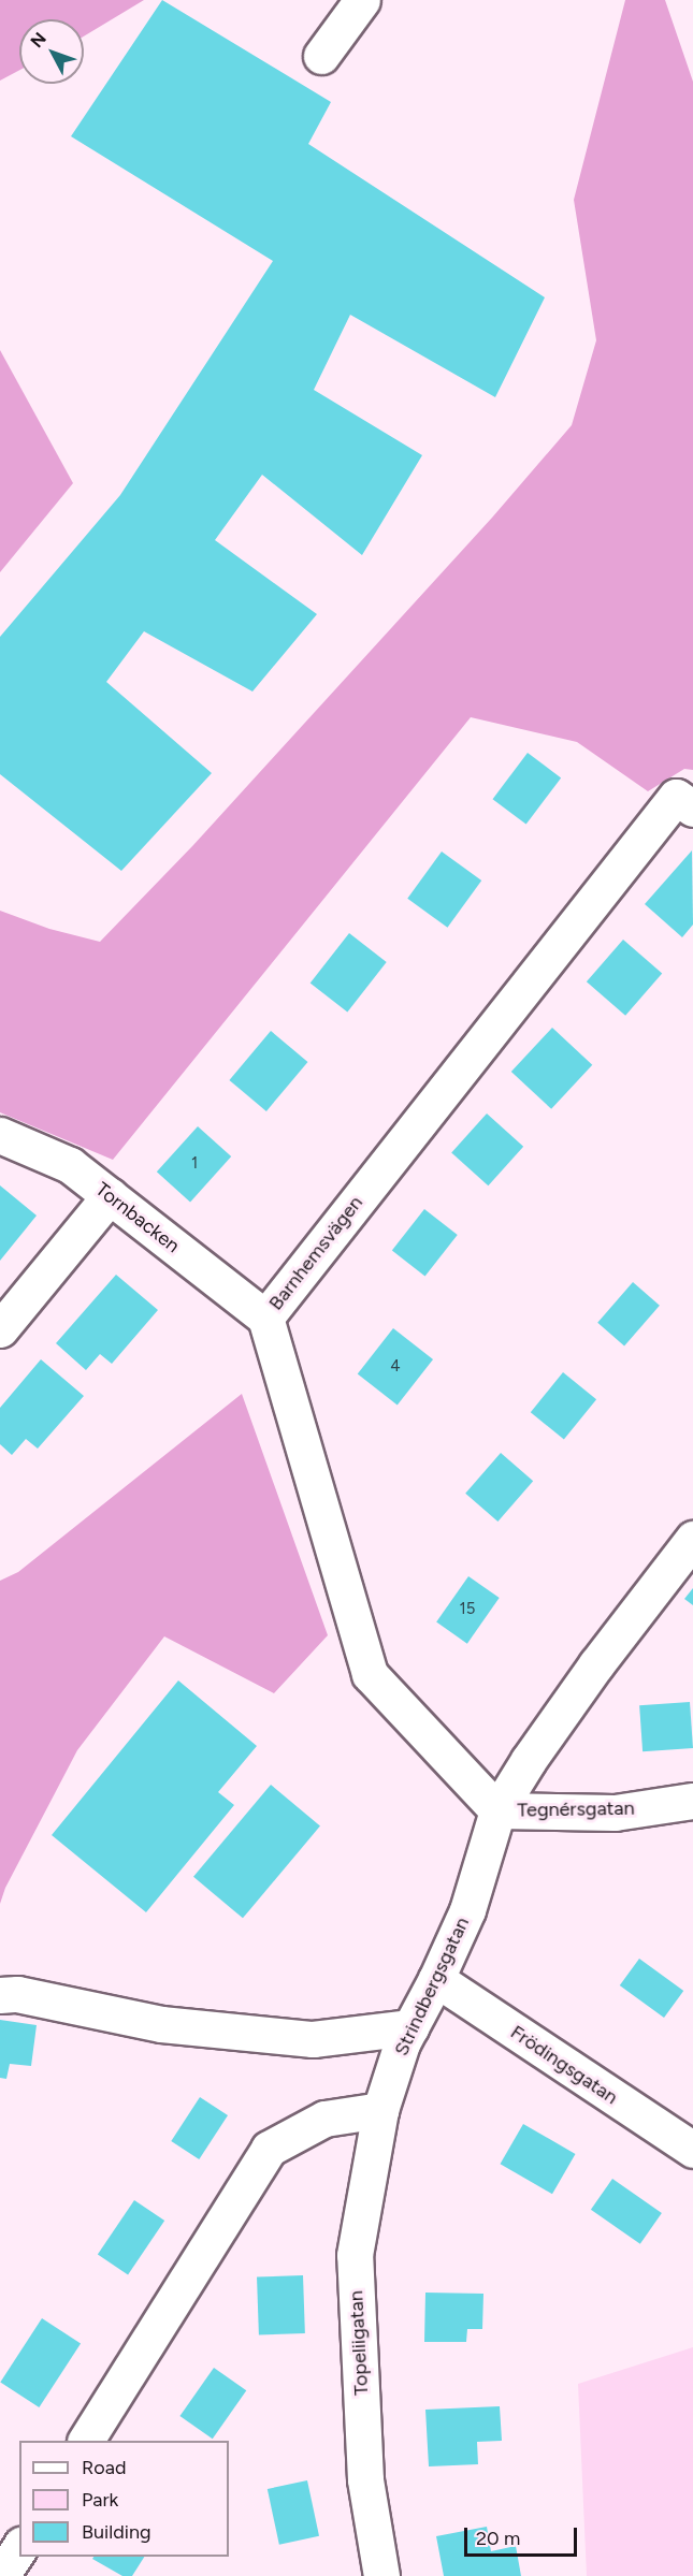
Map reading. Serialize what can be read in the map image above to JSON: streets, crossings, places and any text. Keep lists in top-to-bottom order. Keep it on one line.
{"streets":{"street":["Tornbacken","Barnhemsvägen","Tegnérsgatan","Strindbergsgatan","Frödingsgatan","Topeliigatan"]},"crossings":[["Tornbacken","Barnhemsvägen"],["Barnhemsvägen","Tegnérsgatan"],["Barnhemsvägen","Strindbergsgatan"],["Tegnérsgatan","Strindbergsgatan"],["Strindbergsgatan","Frödingsgatan"],["Strindbergsgatan","Topeliigatan"]],"house_numbers":["1","4","15"],"legend":["Road","Park","Building"],"scale_bar":"20 m","north":"top left"}
